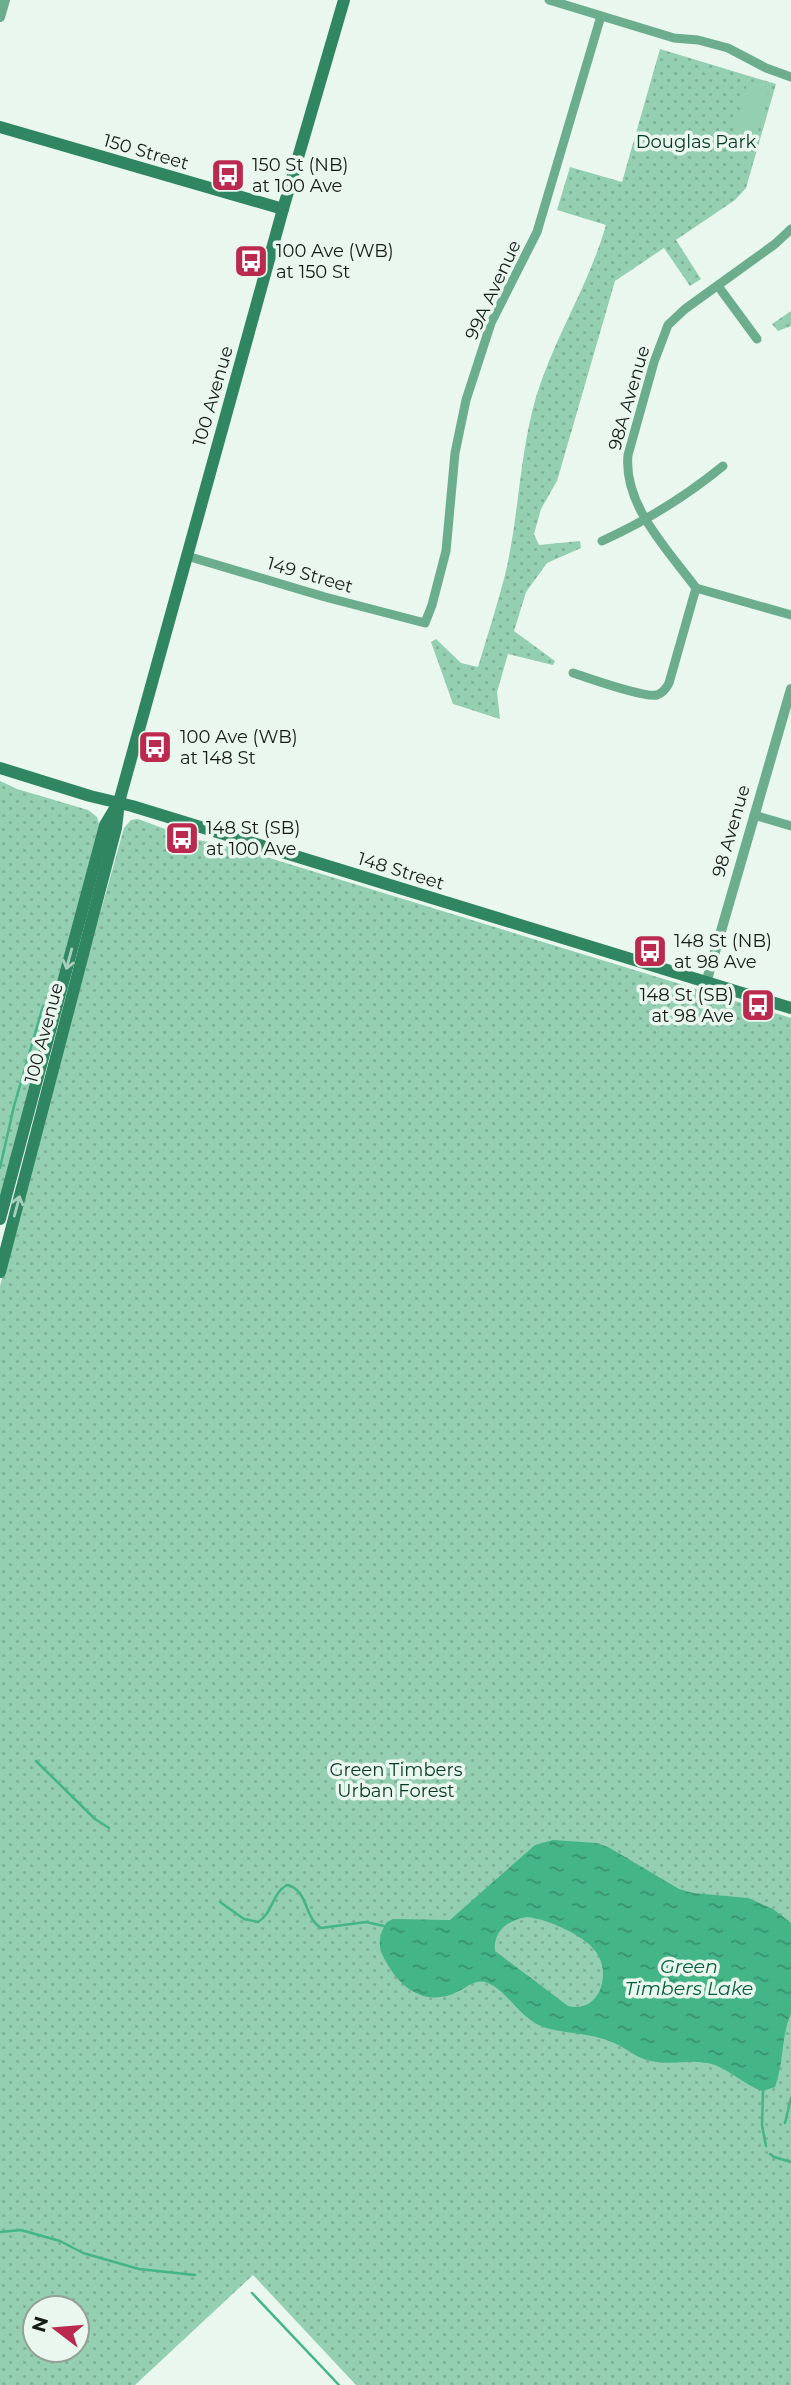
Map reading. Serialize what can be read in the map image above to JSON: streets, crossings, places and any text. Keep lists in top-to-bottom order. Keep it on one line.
{"streets":{"main road":["150 Street","100 Avenue","148 Street"],"street":["99A Avenue","98A Avenue","149 Street","98 Avenue"]},"crossings":[["150 Street","100 Avenue"],["99A Avenue","149 Street"],["100 Avenue","149 Street"],["100 Avenue","148 Street"],["98 Avenue","148 Street"]],"water":["Green Timbers Lake"],"parks":["Douglas Park","Green Timbers Urban Forest"],"places":{"bus stop":["150 St (NB) at 100 Ave","100 Ave (WB) at 150 St","100 Ave (WB) at 148 St","148 St (SB) at 100 Ave","148 St (NB) at 98 Ave","148 St (SB) at 98 Ave"]},"north":"left"}
